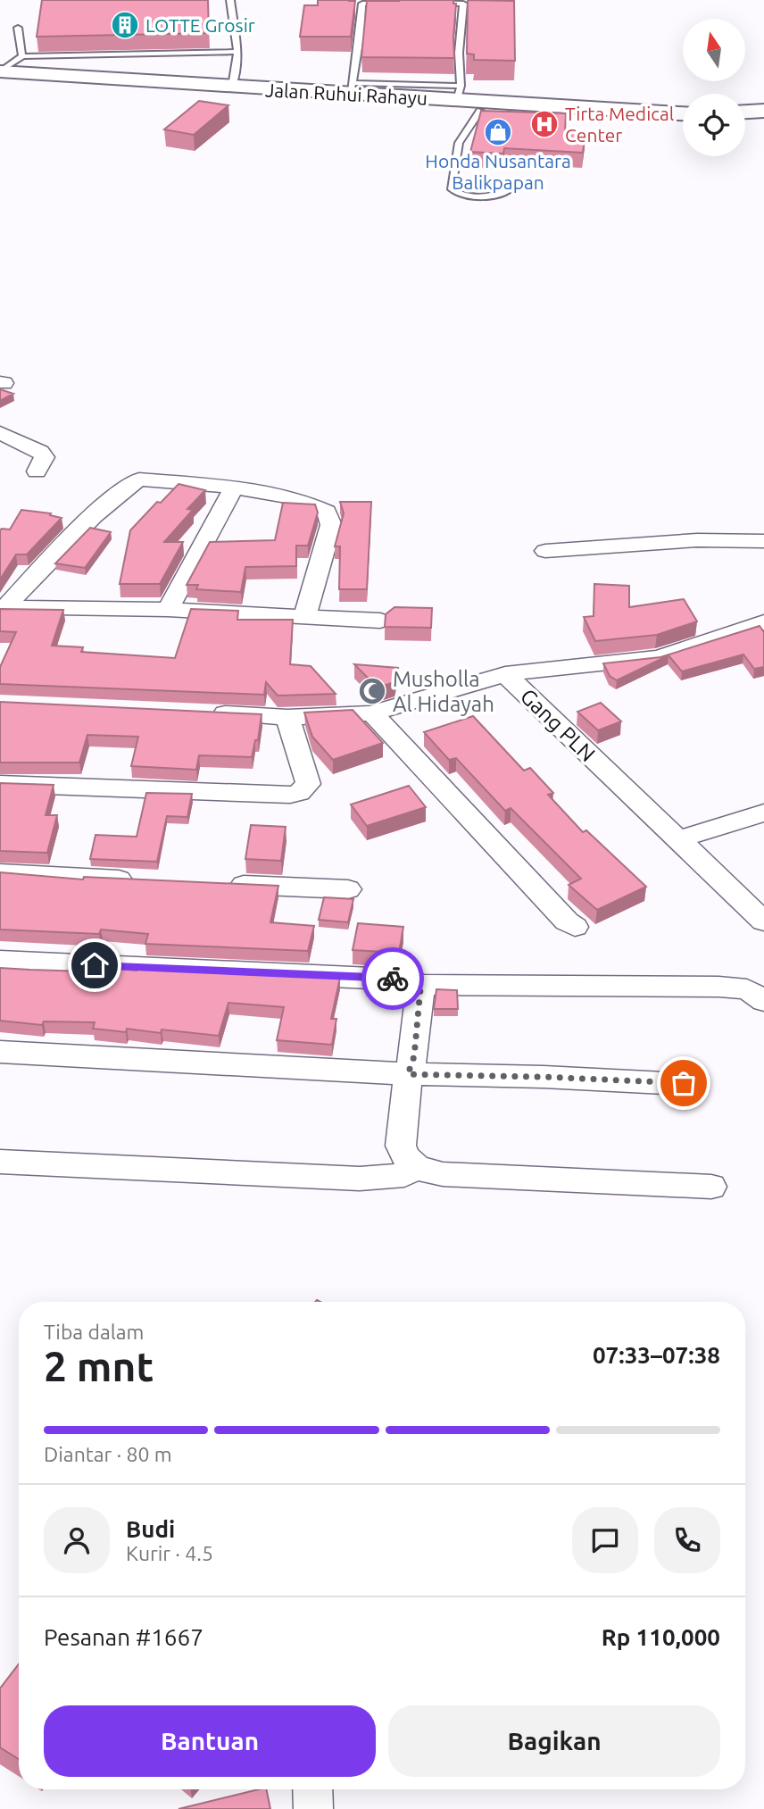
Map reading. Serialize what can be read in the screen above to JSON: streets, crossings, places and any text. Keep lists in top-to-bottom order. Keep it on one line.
{"streets":{"main road":["Jalan Ruhui Rahayu"],"street":["Gang PLN"]},"places":{"building":["LOTTE Grosir"],"hospital":["Tirta Medical Center"],"shop":["Honda Nusantara Balikpapan"],"mosque":["Musholla Al Hidayah"]},"north":"top","page":{"heading":["2 mnt","Tiba dalam","07:33–07:38"],"panel":["Budi","Kurir · 4.5","Pesanan #1667","Rp 110,000"],"bar":"Diantar · 80 m","buttons":["Bantuan","Bagikan"]}}
